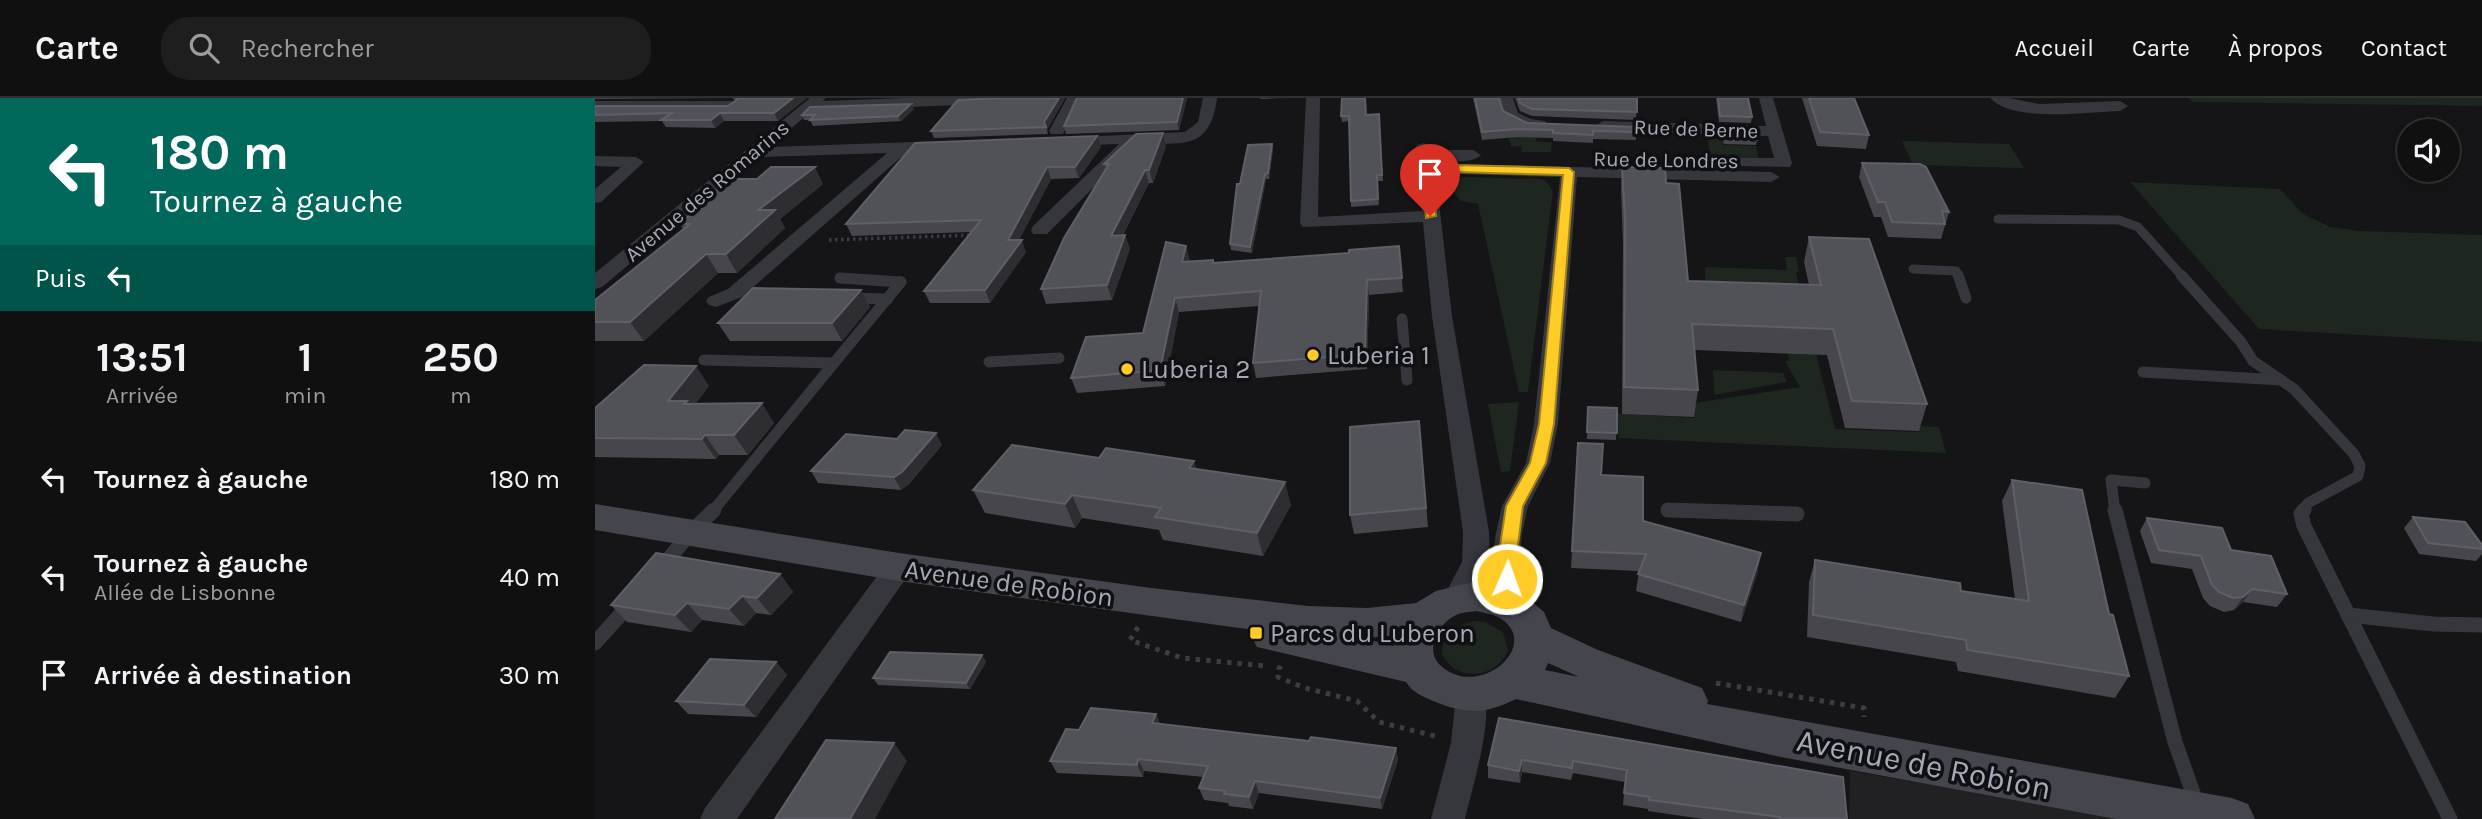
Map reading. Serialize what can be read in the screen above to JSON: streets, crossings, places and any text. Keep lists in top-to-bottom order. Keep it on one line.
{"streets":{"main road":["Avenue de Robion"],"street":["Rue de Berne","Rue de Londres","Avenue des Romarins"]},"crossings":[["Rue de Berne","Rue de Londres"]],"places":{"other":["Luberia 1","Luberia 2"],"transit":["Parcs du Luberon"]},"page":{"header":"Carte","search":"Rechercher","nav":["Accueil","Carte","À propos","Contact"],"turn":["180 m","Tournez à gauche"],"then":"Puis","eta":["13:51","Arrivée","1","min","250","m"],"list":[{"name":"Tournez à gauche","value":"180 m"},{"name":"Tournez à gauche","note":"Allée de Lisbonne","value":"40 m"},{"name":"Arrivée à destination","value":"30 m"}]}}
